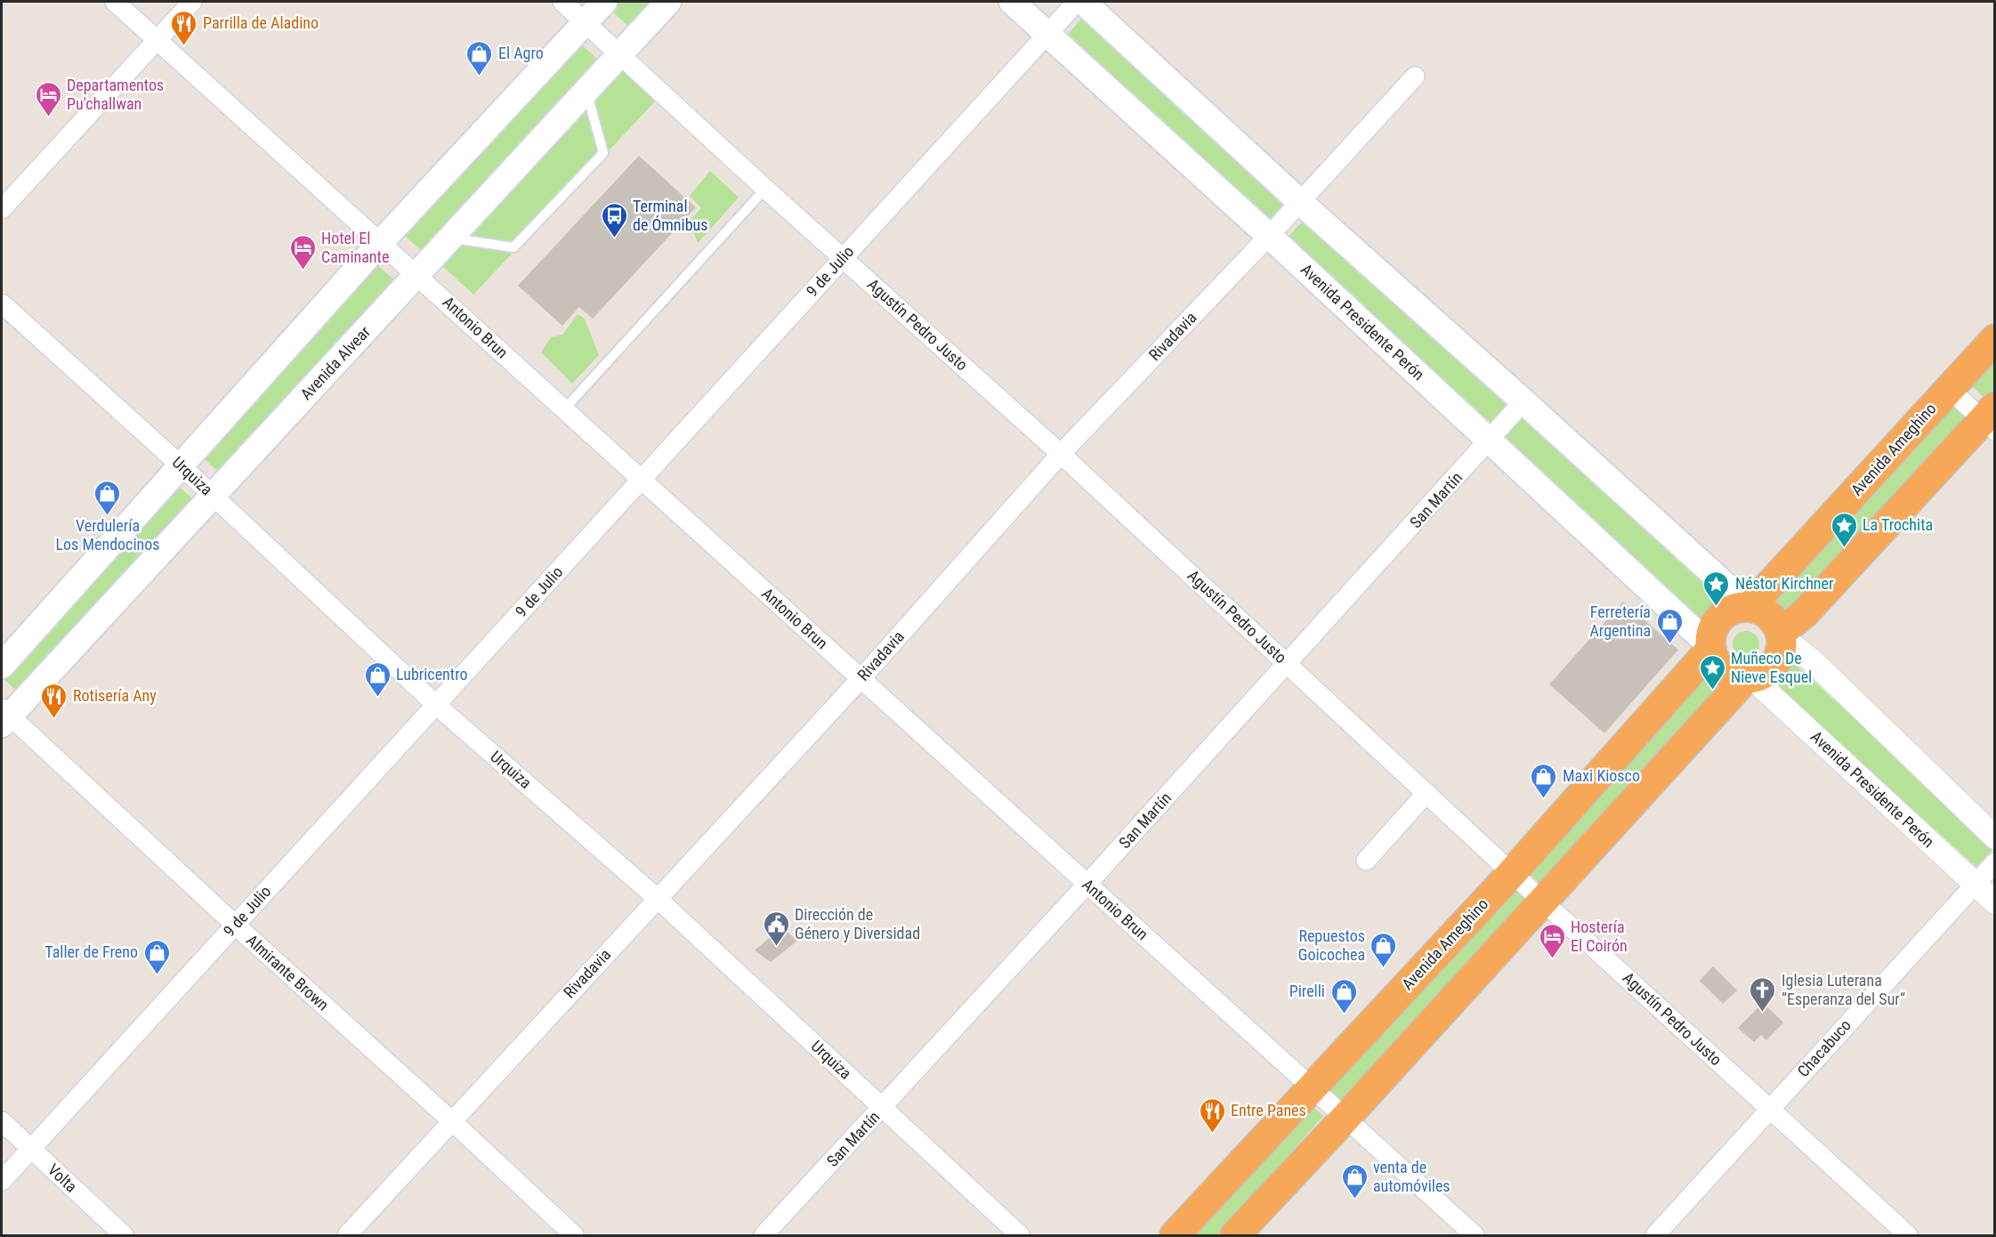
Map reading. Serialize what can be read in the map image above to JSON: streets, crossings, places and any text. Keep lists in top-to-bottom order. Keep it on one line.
{"streets":{"highway":["Avenida Ameghino"],"main road":["Avenida Presidente Perón","Avenida Alvear"],"street":["9 de Julio","Agustín Pedro Justo","Antonio Brun","Rivadavia","Urquiza","San Martín","Almirante Brown","Chacabuco","Volta"]},"crossings":[["9 de Julio","Avenida Presidente Perón"],["9 de Julio","Agustín Pedro Justo"],["9 de Julio","Antonio Brun"],["9 de Julio","Urquiza"],["9 de Julio","Almirante Brown"],["9 de Julio","Volta"],["Avenida Presidente Perón","Rivadavia"],["Avenida Presidente Perón","Avenida Ameghino"],["Avenida Presidente Perón","San Martín"],["Avenida Presidente Perón","Chacabuco"],["Agustín Pedro Justo","Rivadavia"],["Agustín Pedro Justo","Avenida Alvear"],["Agustín Pedro Justo","Avenida Ameghino"],["Agustín Pedro Justo","San Martín"],["Agustín Pedro Justo","Chacabuco"],["Antonio Brun","Rivadavia"],["Antonio Brun","Avenida Alvear"],["Antonio Brun","Avenida Ameghino"],["Antonio Brun","San Martín"],["Rivadavia","Urquiza"],["Rivadavia","Almirante Brown"],["Avenida Alvear","Urquiza"],["Avenida Alvear","Almirante Brown"],["Urquiza","San Martín"]],"places":{"restaurant":["Parrilla de Aladino","Rotisería Any","Entre Panes"],"shop":["El Agro","Verdulería Los Mendocinos","Ferretería Argentina","Lubricentro","Maxi Kiosco","Repuestos Goicochea","Taller de Freno","Pirelli","venta de automóviles"],"hotel":["Departamentos Pu'challwan","Hotel El Caminante","Hostería El Coirón"],"bus stop":["Terminal de Ómnibus"],"place":["La Trochita","Néstor Kirchner","Muñeco De Nieve Esquel"],"public building":["Dirección de Género y Diversidad"],"church":["Iglesia Luterana ”Esperanza del Sur“"]}}
